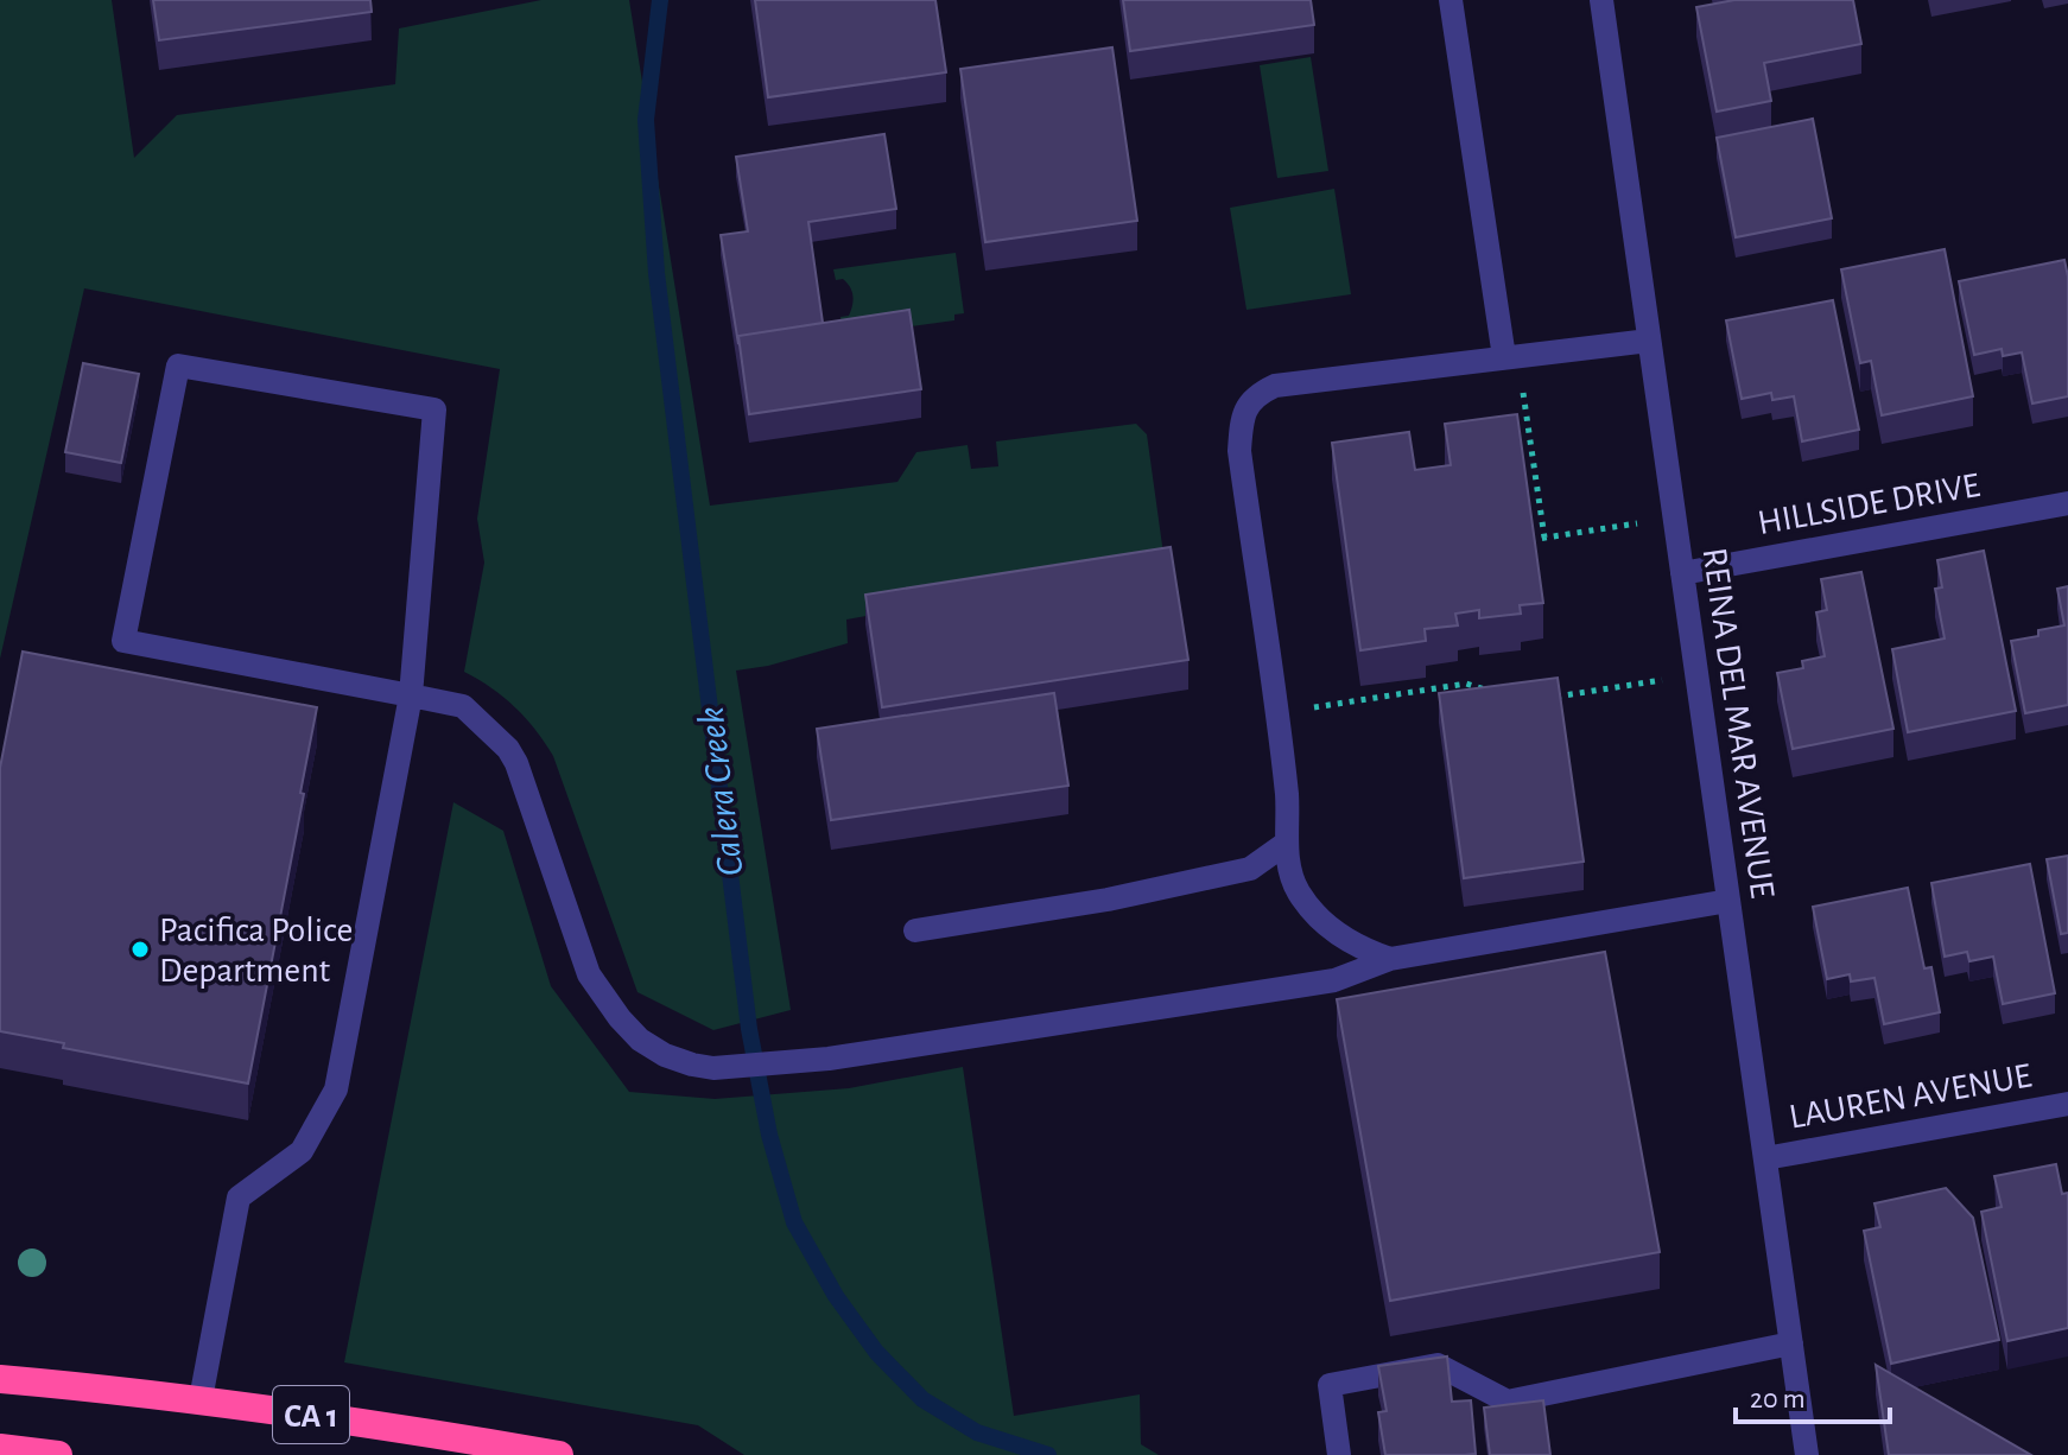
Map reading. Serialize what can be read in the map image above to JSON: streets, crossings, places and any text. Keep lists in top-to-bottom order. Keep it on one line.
{"streets":{"highway":["CA 1"],"street":["HILLSIDE DRIVE","REINA DEL MAR AVENUE","LAUREN AVENUE"]},"crossings":[["HILLSIDE DRIVE","REINA DEL MAR AVENUE"],["REINA DEL MAR AVENUE","LAUREN AVENUE"]],"water":["Calera Creek"],"places":["Pacifica Police Department"],"scale_bar":"20 m"}
